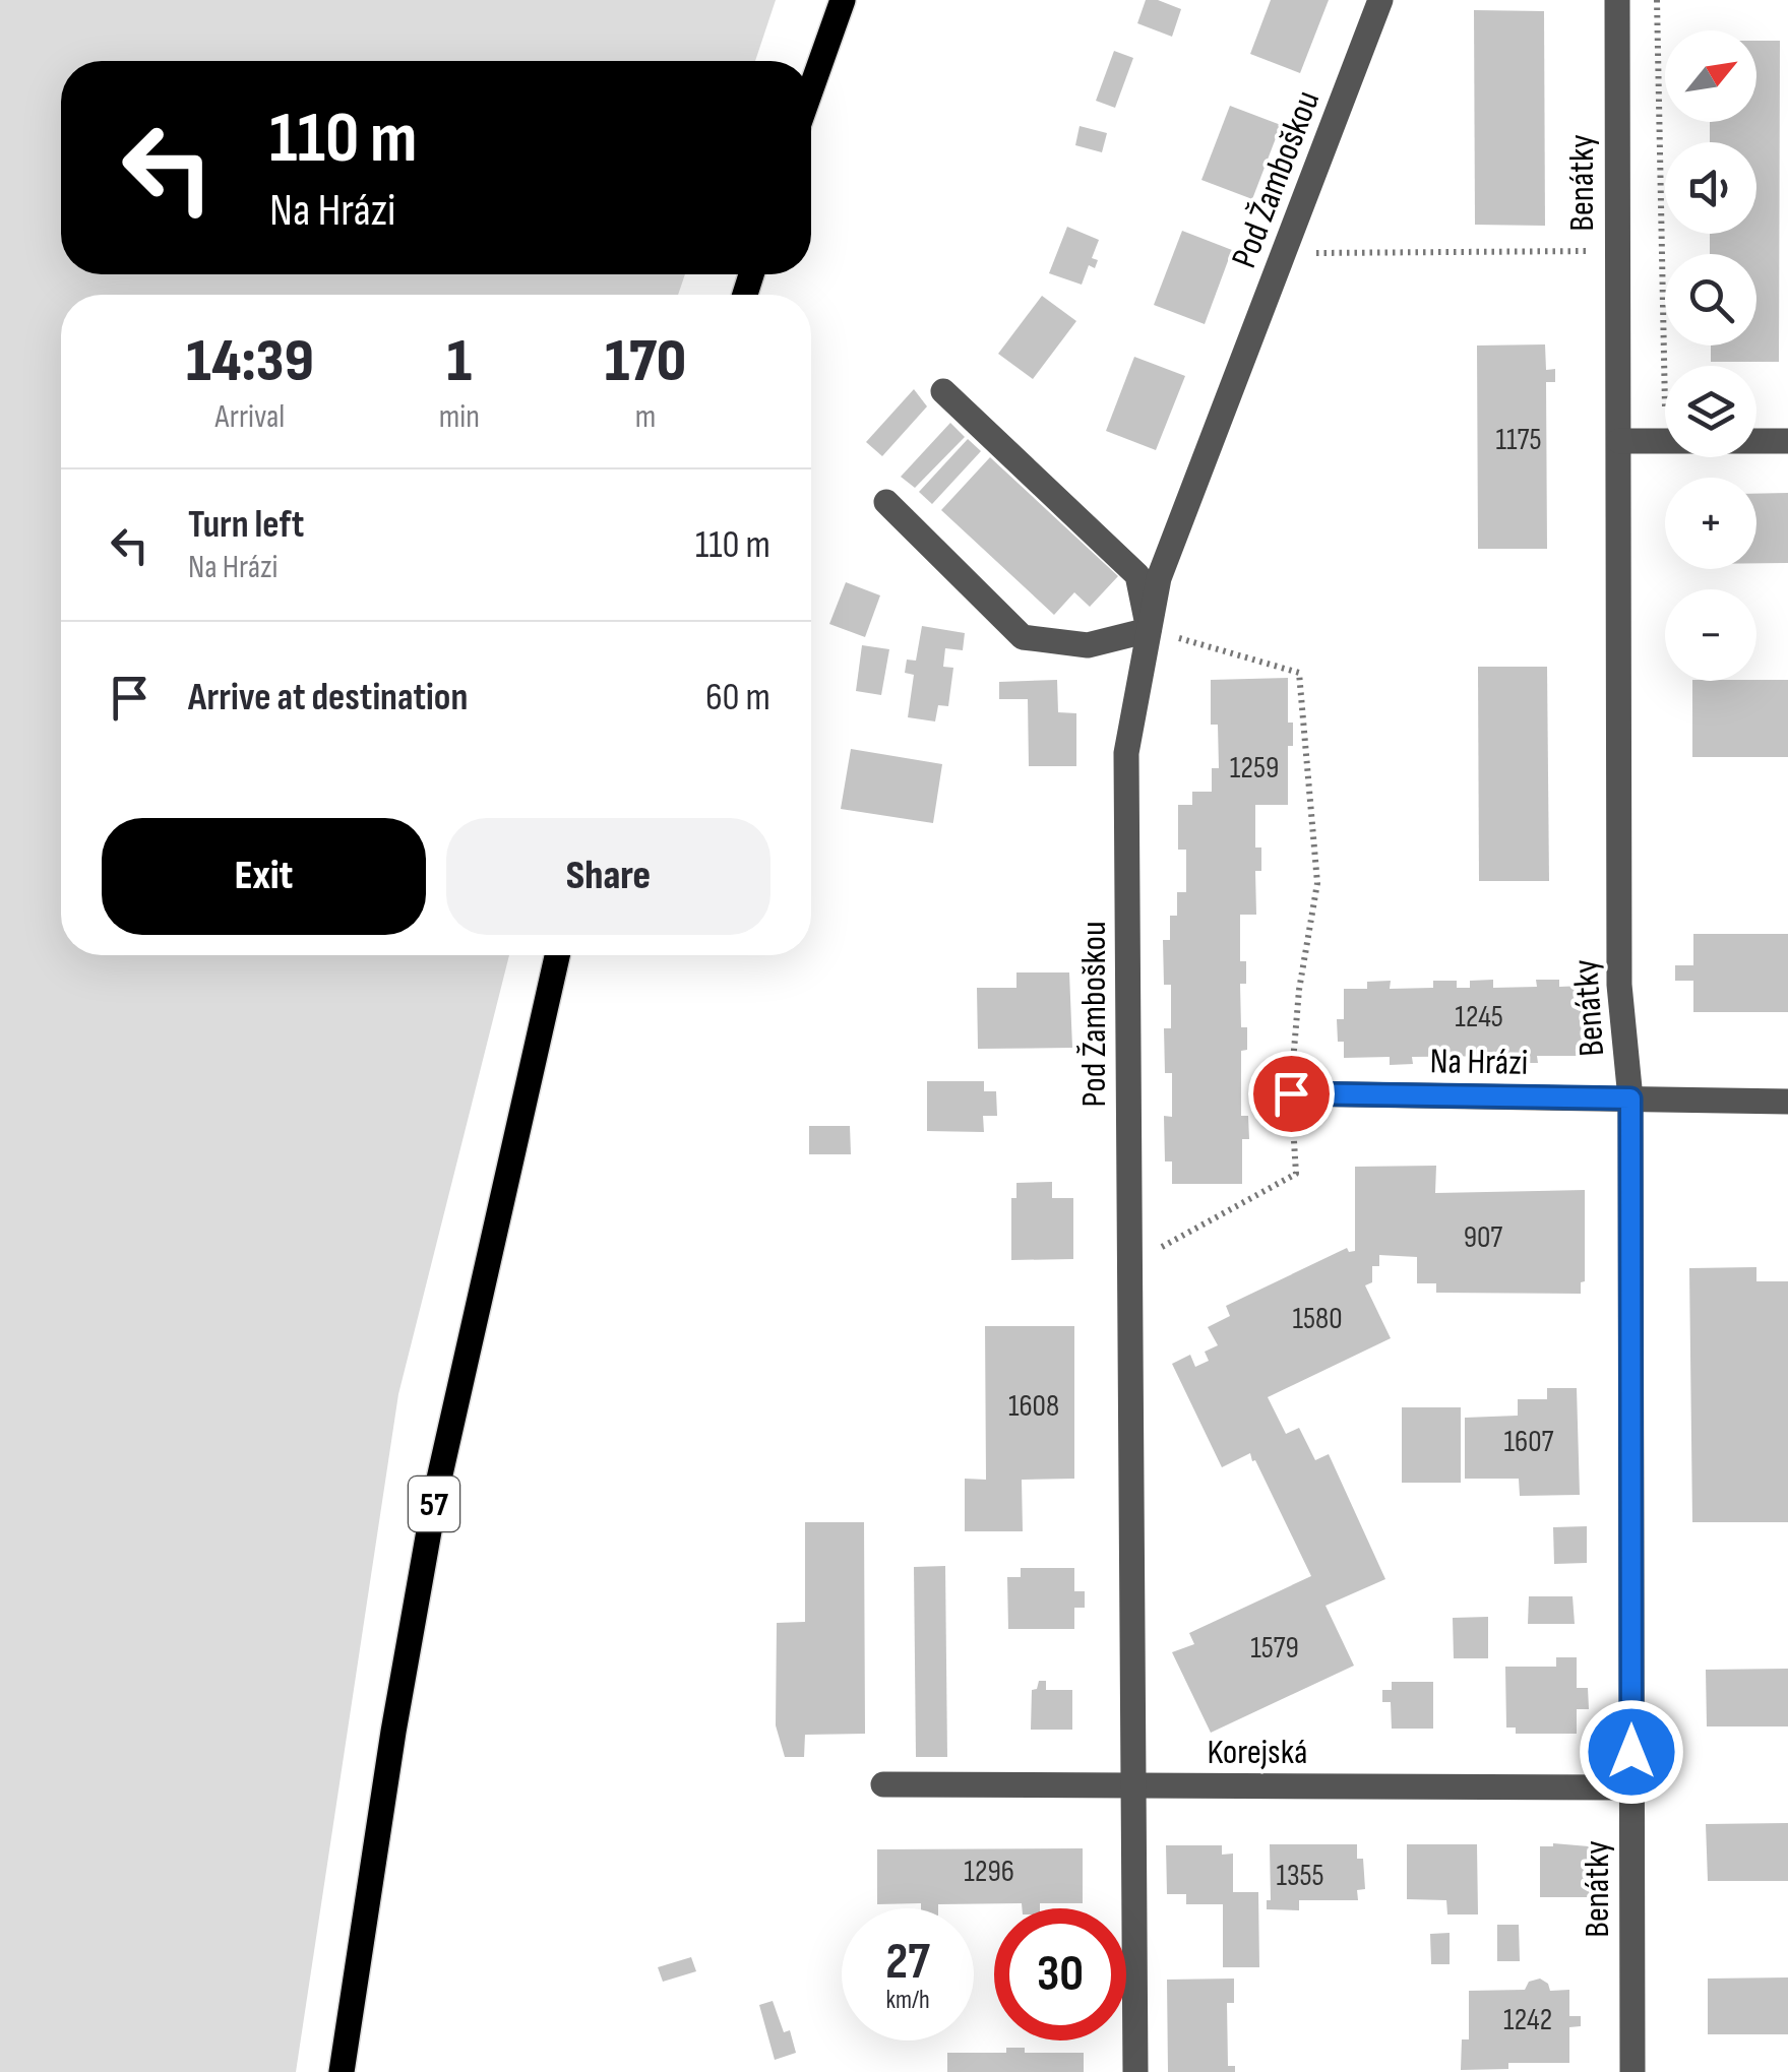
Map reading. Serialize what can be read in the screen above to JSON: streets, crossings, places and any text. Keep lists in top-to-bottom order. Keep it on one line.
{"streets":{"main road":["57"],"street":["Pod Žamboškou","Benátky","Na Hrázi","Korejská"]},"crossings":[["Pod Žamboškou","Korejská"],["Benátky","Na Hrázi"],["Benátky","Korejská"]],"house_numbers":["1175","1259","1245","907","1580","1608","1607","1579","1296","1355","1242"],"north":"top right","page":{"map_buttons":["+","−"],"turn":["110 m","Na Hrázi"],"eta":["14:39","Arrival","1","min","170","m"],"list":[{"name":"Turn left","note":"Na Hrázi","value":"110 m"},{"name":"Arrive at destination","value":"60 m"}],"buttons":["Exit","Share"],"speed":"27 km/h","limit":"30"}}
